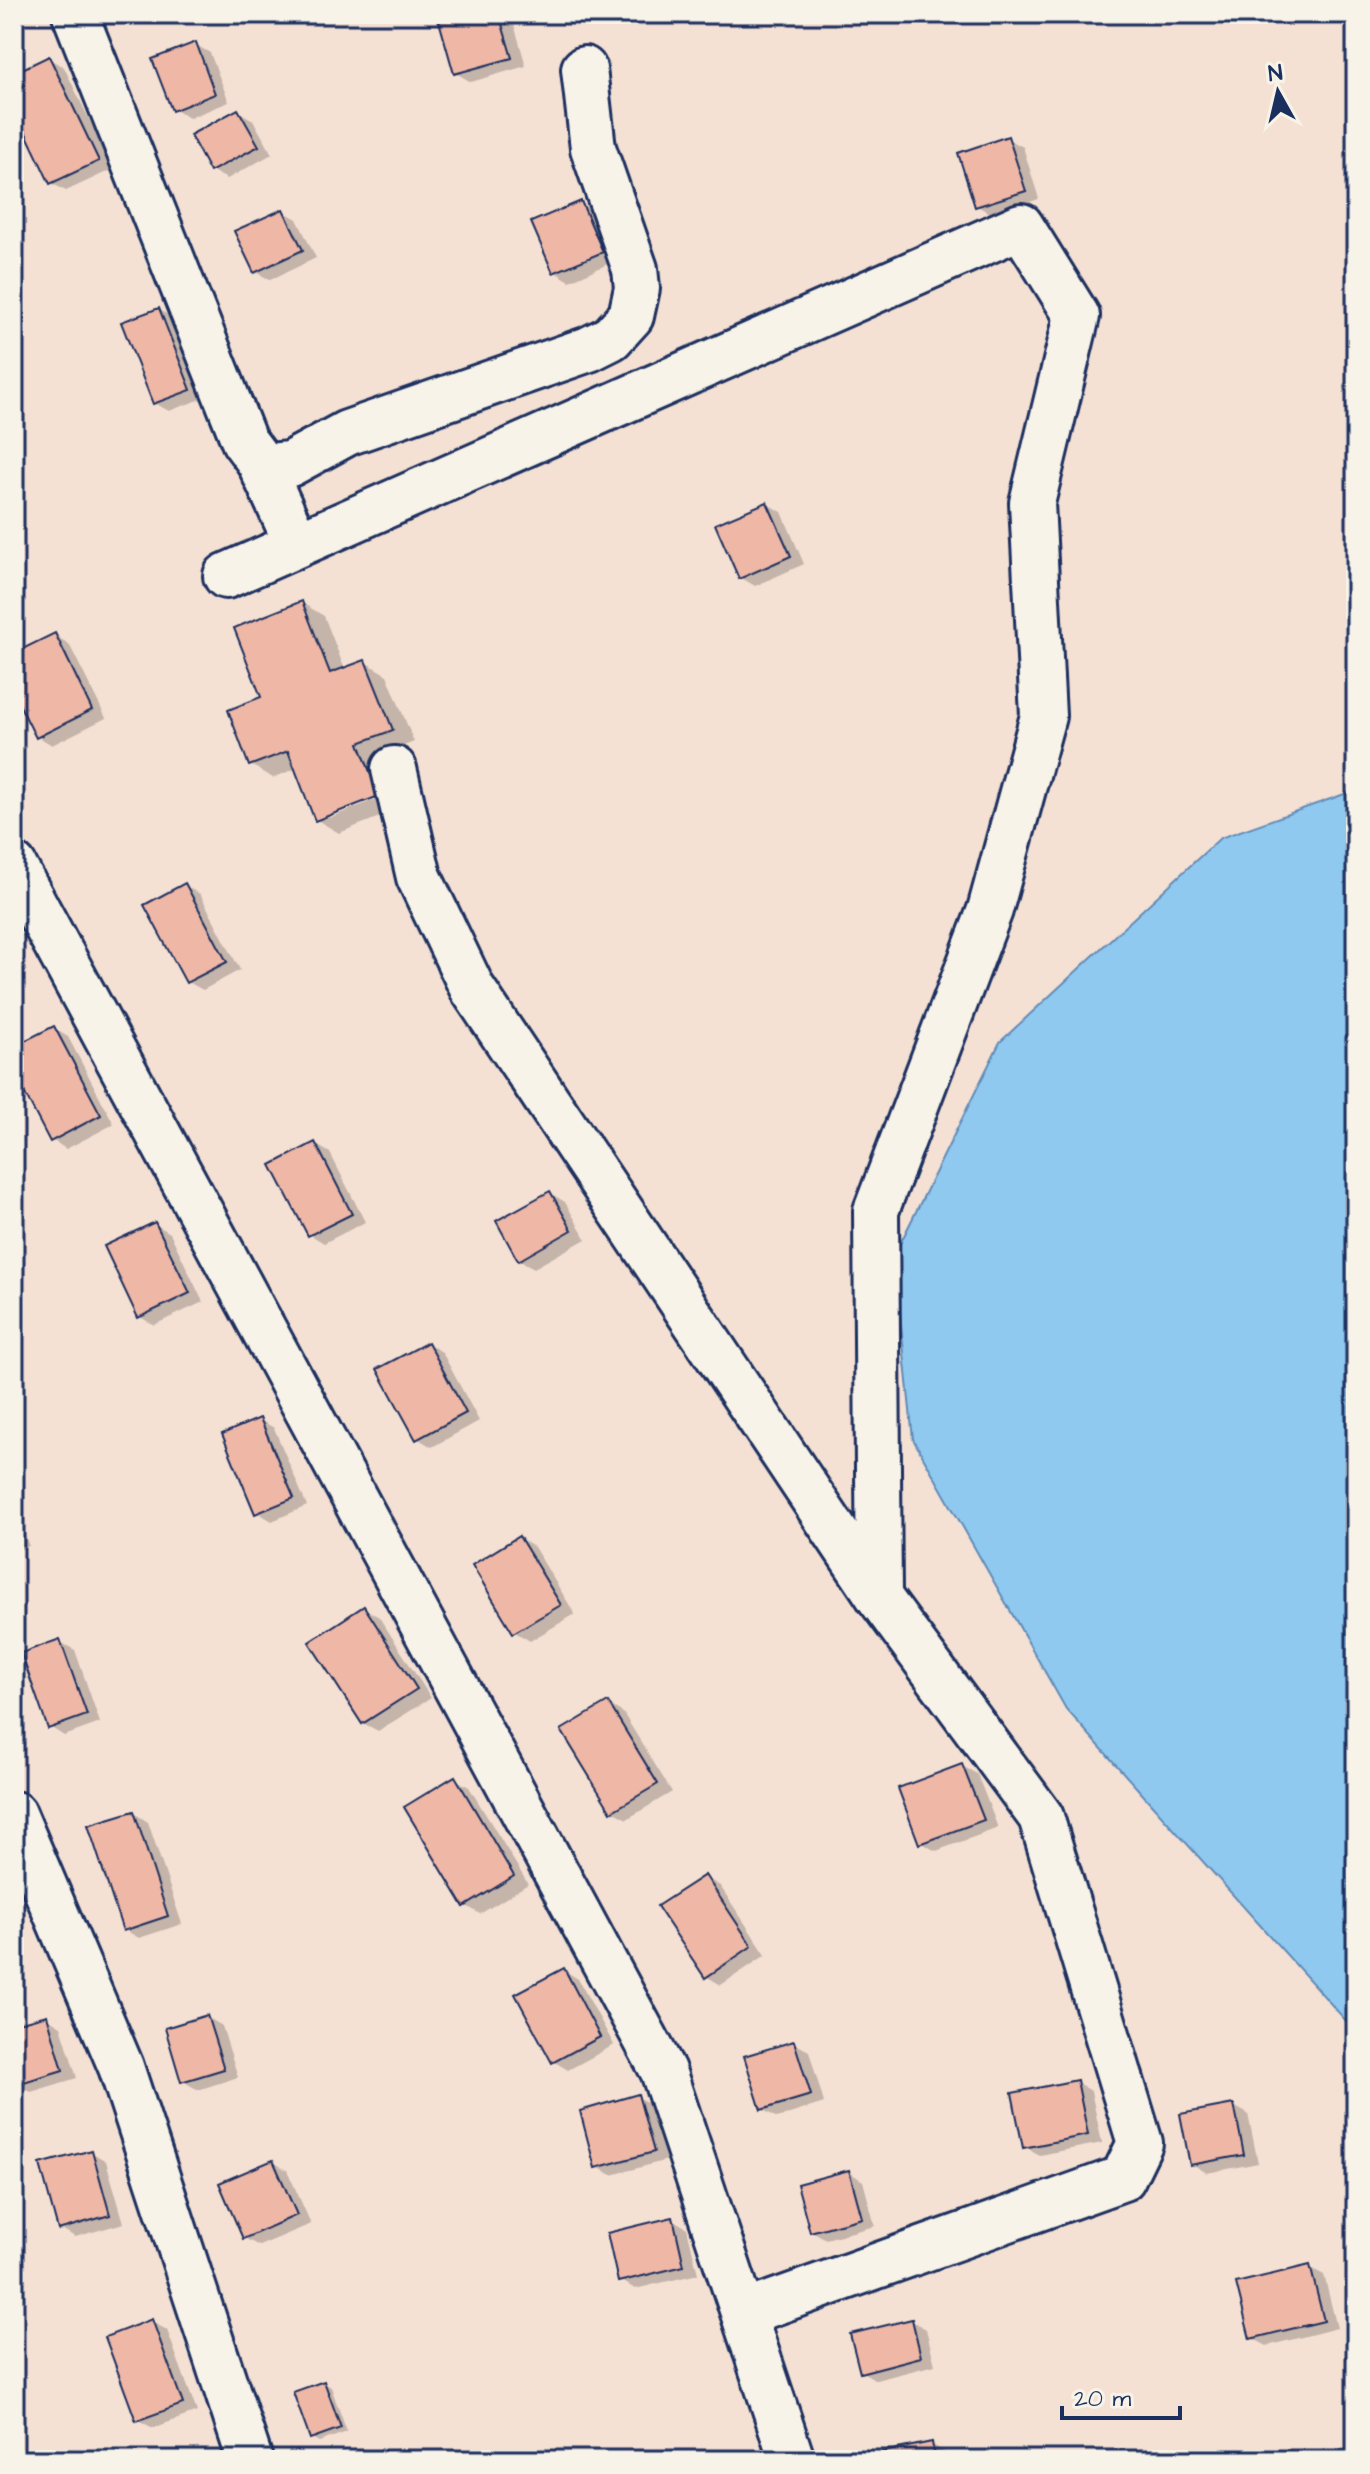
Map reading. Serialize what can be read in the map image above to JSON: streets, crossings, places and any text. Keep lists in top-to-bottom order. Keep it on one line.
{"scale_bar":"20 m","north":"top"}
